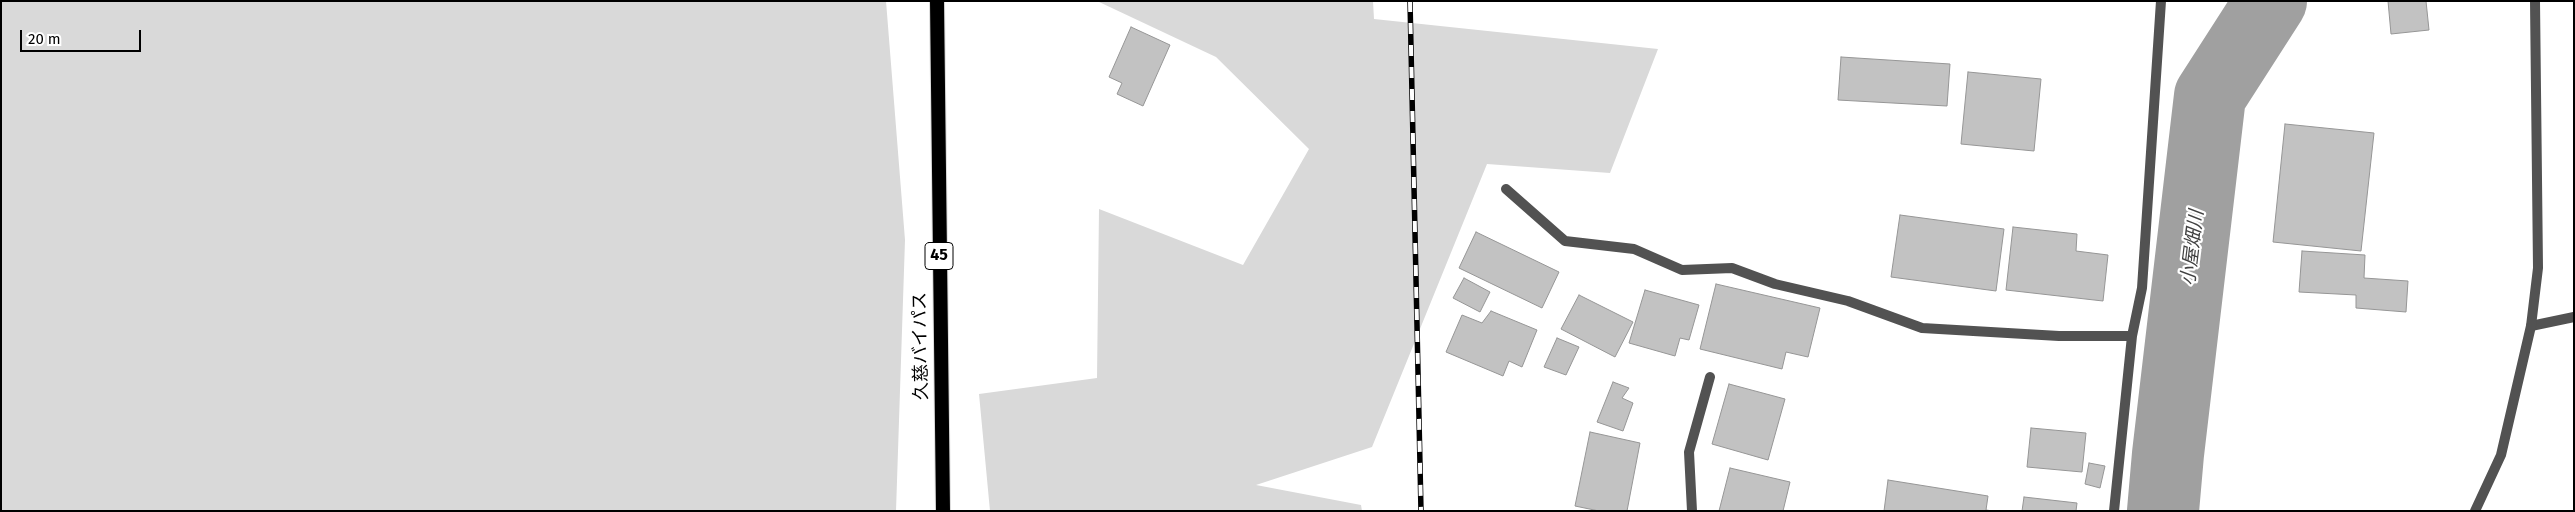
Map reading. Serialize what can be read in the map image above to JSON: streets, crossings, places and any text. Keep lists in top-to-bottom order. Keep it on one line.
{"streets":{"highway":["45","久慈バイパス"]},"water":["小屋畑川"],"scale_bar":"20 m"}
